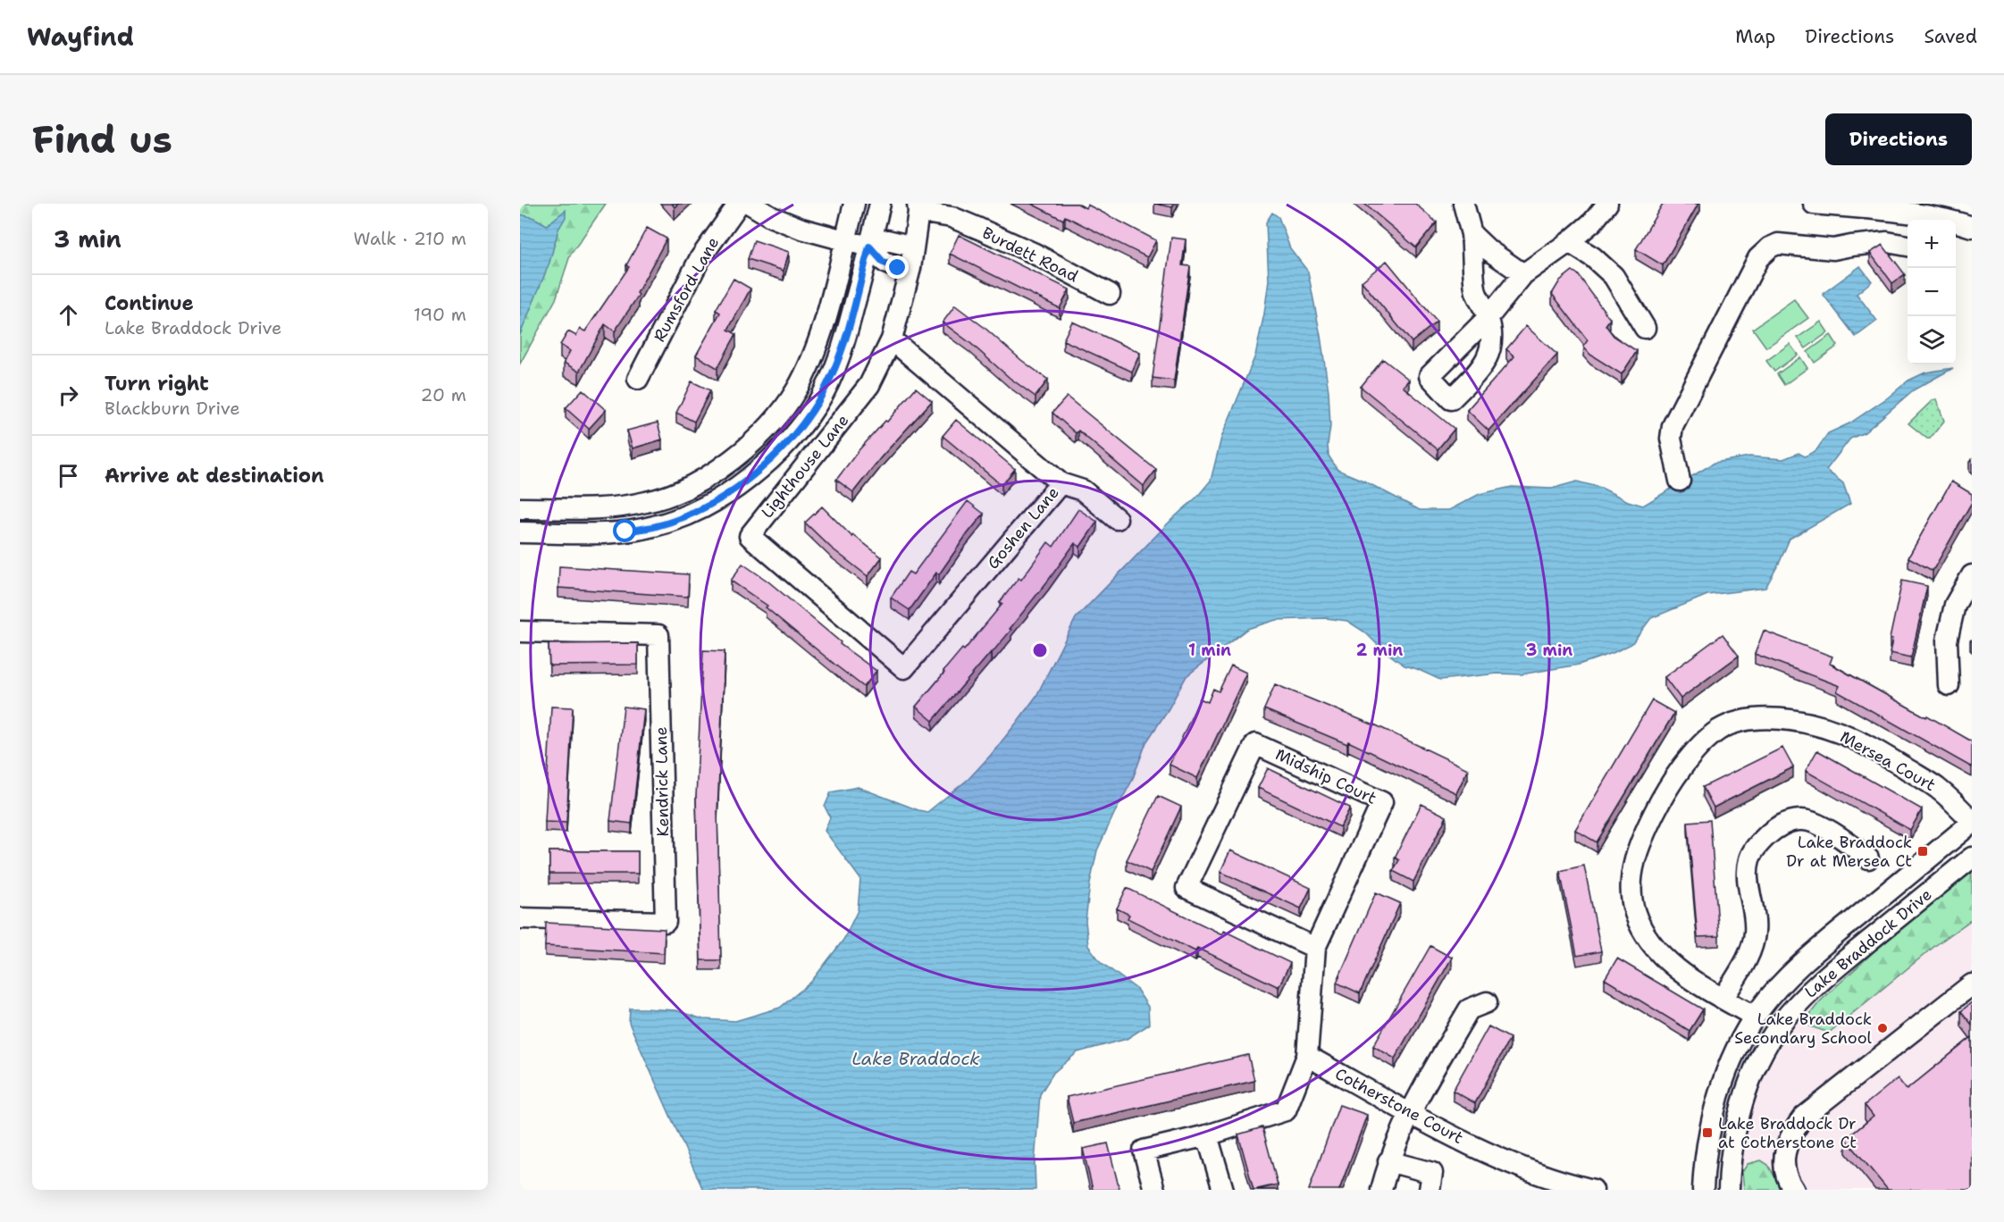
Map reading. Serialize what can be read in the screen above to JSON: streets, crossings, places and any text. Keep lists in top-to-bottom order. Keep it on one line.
{"streets":{"street":["Burdett Road","Rumsford Lane","Lighthouse Lane","Goshen Lane","Mersea Court","Midship Court","Kendrick Lane","Lake Braddock Drive","Cotherstone Court"]},"crossings":[["Burdett Road","Lighthouse Lane"],["Lighthouse Lane","Goshen Lane"],["Mersea Court","Lake Braddock Drive"]],"water":["Lake Braddock"],"places":{"transit":["Lake Braddock Dr at Mersea Ct","Lake Braddock Dr at Cotherstone Ct"],"other":["Lake Braddock Secondary School"]},"page":{"header":"Wayfind","nav":["Map","Directions","Saved"],"buttons":"Directions","title":"Find us","heading":["3 min","Walk · 210 m"],"map_buttons":["+","−"],"list":[["Continue","Lake Braddock Drive","190 m"],["Turn right","Blackburn Drive","20 m"],"Arrive at destination"]},"rings":["1 min","2 min","3 min"]}
